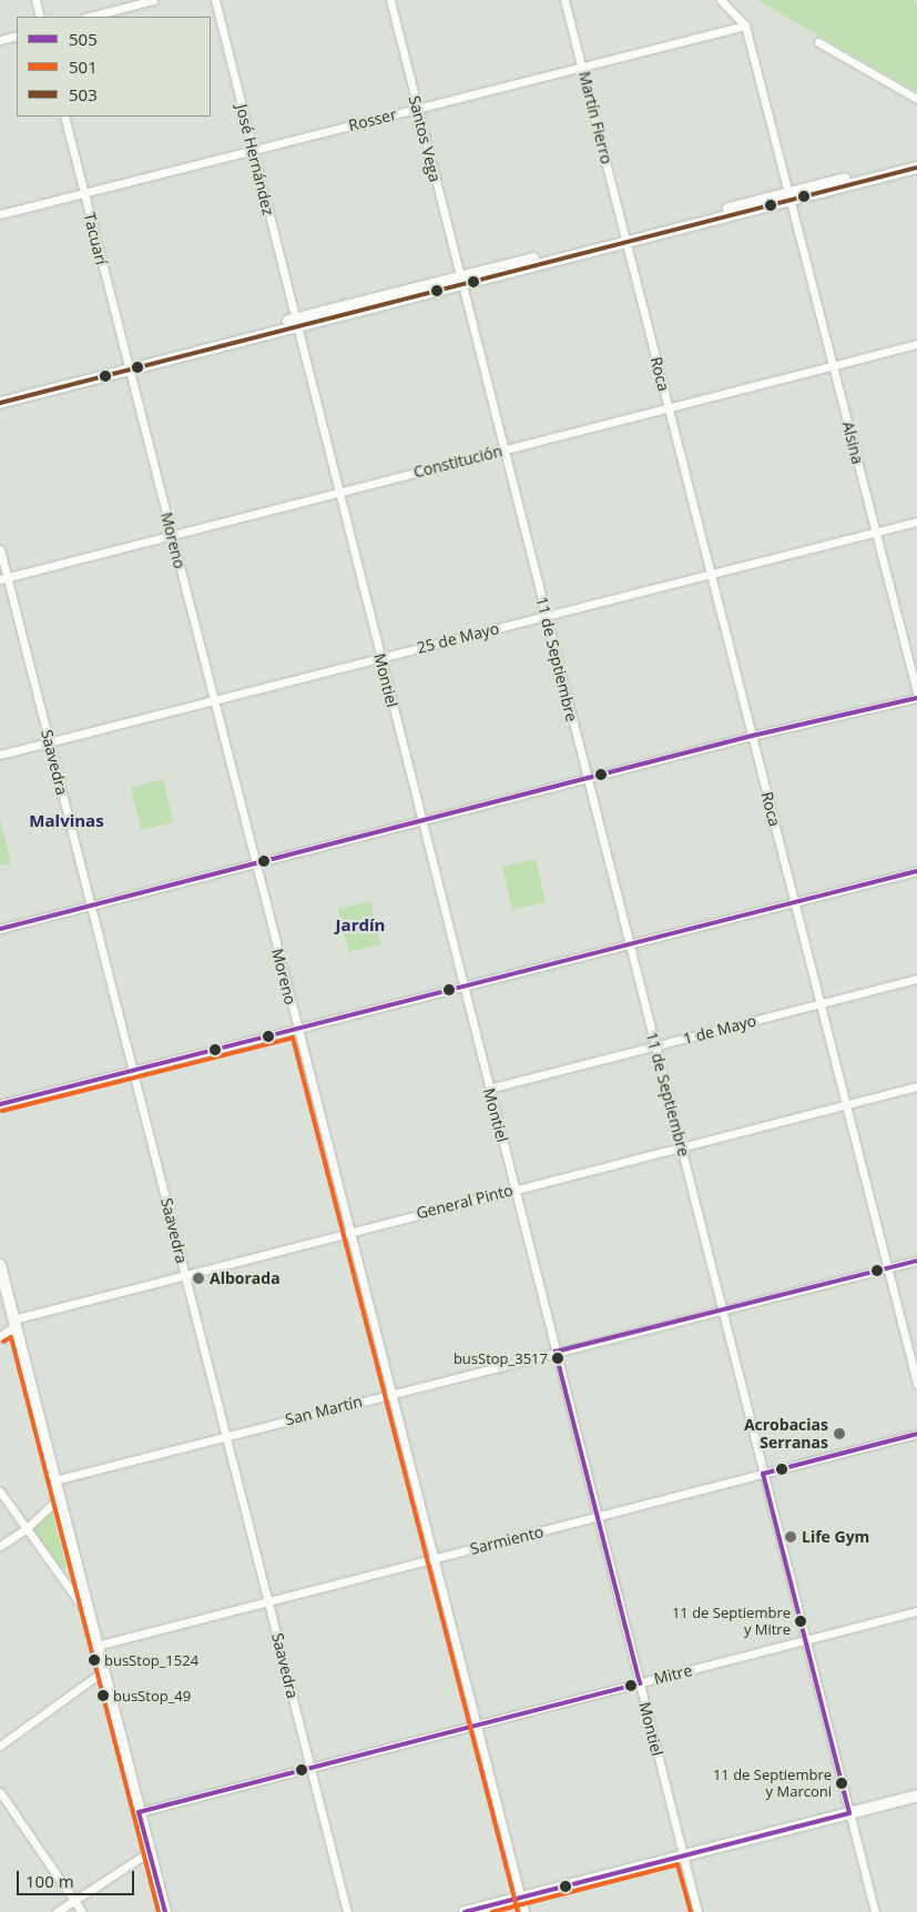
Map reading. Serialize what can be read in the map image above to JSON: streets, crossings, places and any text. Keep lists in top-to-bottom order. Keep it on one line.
{"streets":{"street":["Martín Fierro","Rosser","Santos Vega","José Hernández","Tacuarí","Roca","Alsina","Constitución","Moreno","25 de Mayo","11 de Septiembre","Montiel","Saavedra","1 de Mayo","General Pinto","San Martín","Sarmiento","Mitre"]},"crossings":[["Martín Fierro","Rosser"],["Martín Fierro","Roca"],["Rosser","Santos Vega"],["Rosser","José Hernández"],["Rosser","Tacuarí"],["Rosser","Alsina"],["Santos Vega","11 de Septiembre"],["José Hernández","Montiel"],["Tacuarí","Moreno"],["Roca","Constitución"],["Roca","25 de Mayo"],["Roca","1 de Mayo"],["Roca","General Pinto"],["Roca","San Martín"],["Alsina","Constitución"],["Alsina","25 de Mayo"],["Constitución","Moreno"],["Constitución","11 de Septiembre"],["Constitución","Montiel"],["Constitución","Saavedra"],["Moreno","25 de Mayo"],["Moreno","General Pinto"],["Moreno","San Martín"],["Moreno","Sarmiento"],["Moreno","Mitre"],["25 de Mayo","11 de Septiembre"],["25 de Mayo","Montiel"],["25 de Mayo","Saavedra"],["11 de Septiembre","1 de Mayo"],["11 de Septiembre","General Pinto"],["11 de Septiembre","San Martín"],["11 de Septiembre","Sarmiento"],["11 de Septiembre","Mitre"],["Montiel","1 de Mayo"],["Montiel","General Pinto"],["Montiel","San Martín"],["Montiel","Sarmiento"],["Montiel","Mitre"],["Saavedra","General Pinto"],["Saavedra","San Martín"],["Saavedra","Sarmiento"],["Saavedra","Mitre"]],"districts":["Malvinas","Jardín"],"places":["Alborada","busStop_3517","Acrobacias Serranas","Life Gym","11 de Septiembre y Mitre","busStop_1524","busStop_49","11 de Septiembre y Marconi"],"lines":["transit line 503","transit line 505","transit line 501"],"legend":["505","501","503"],"scale_bar":"100 m"}
